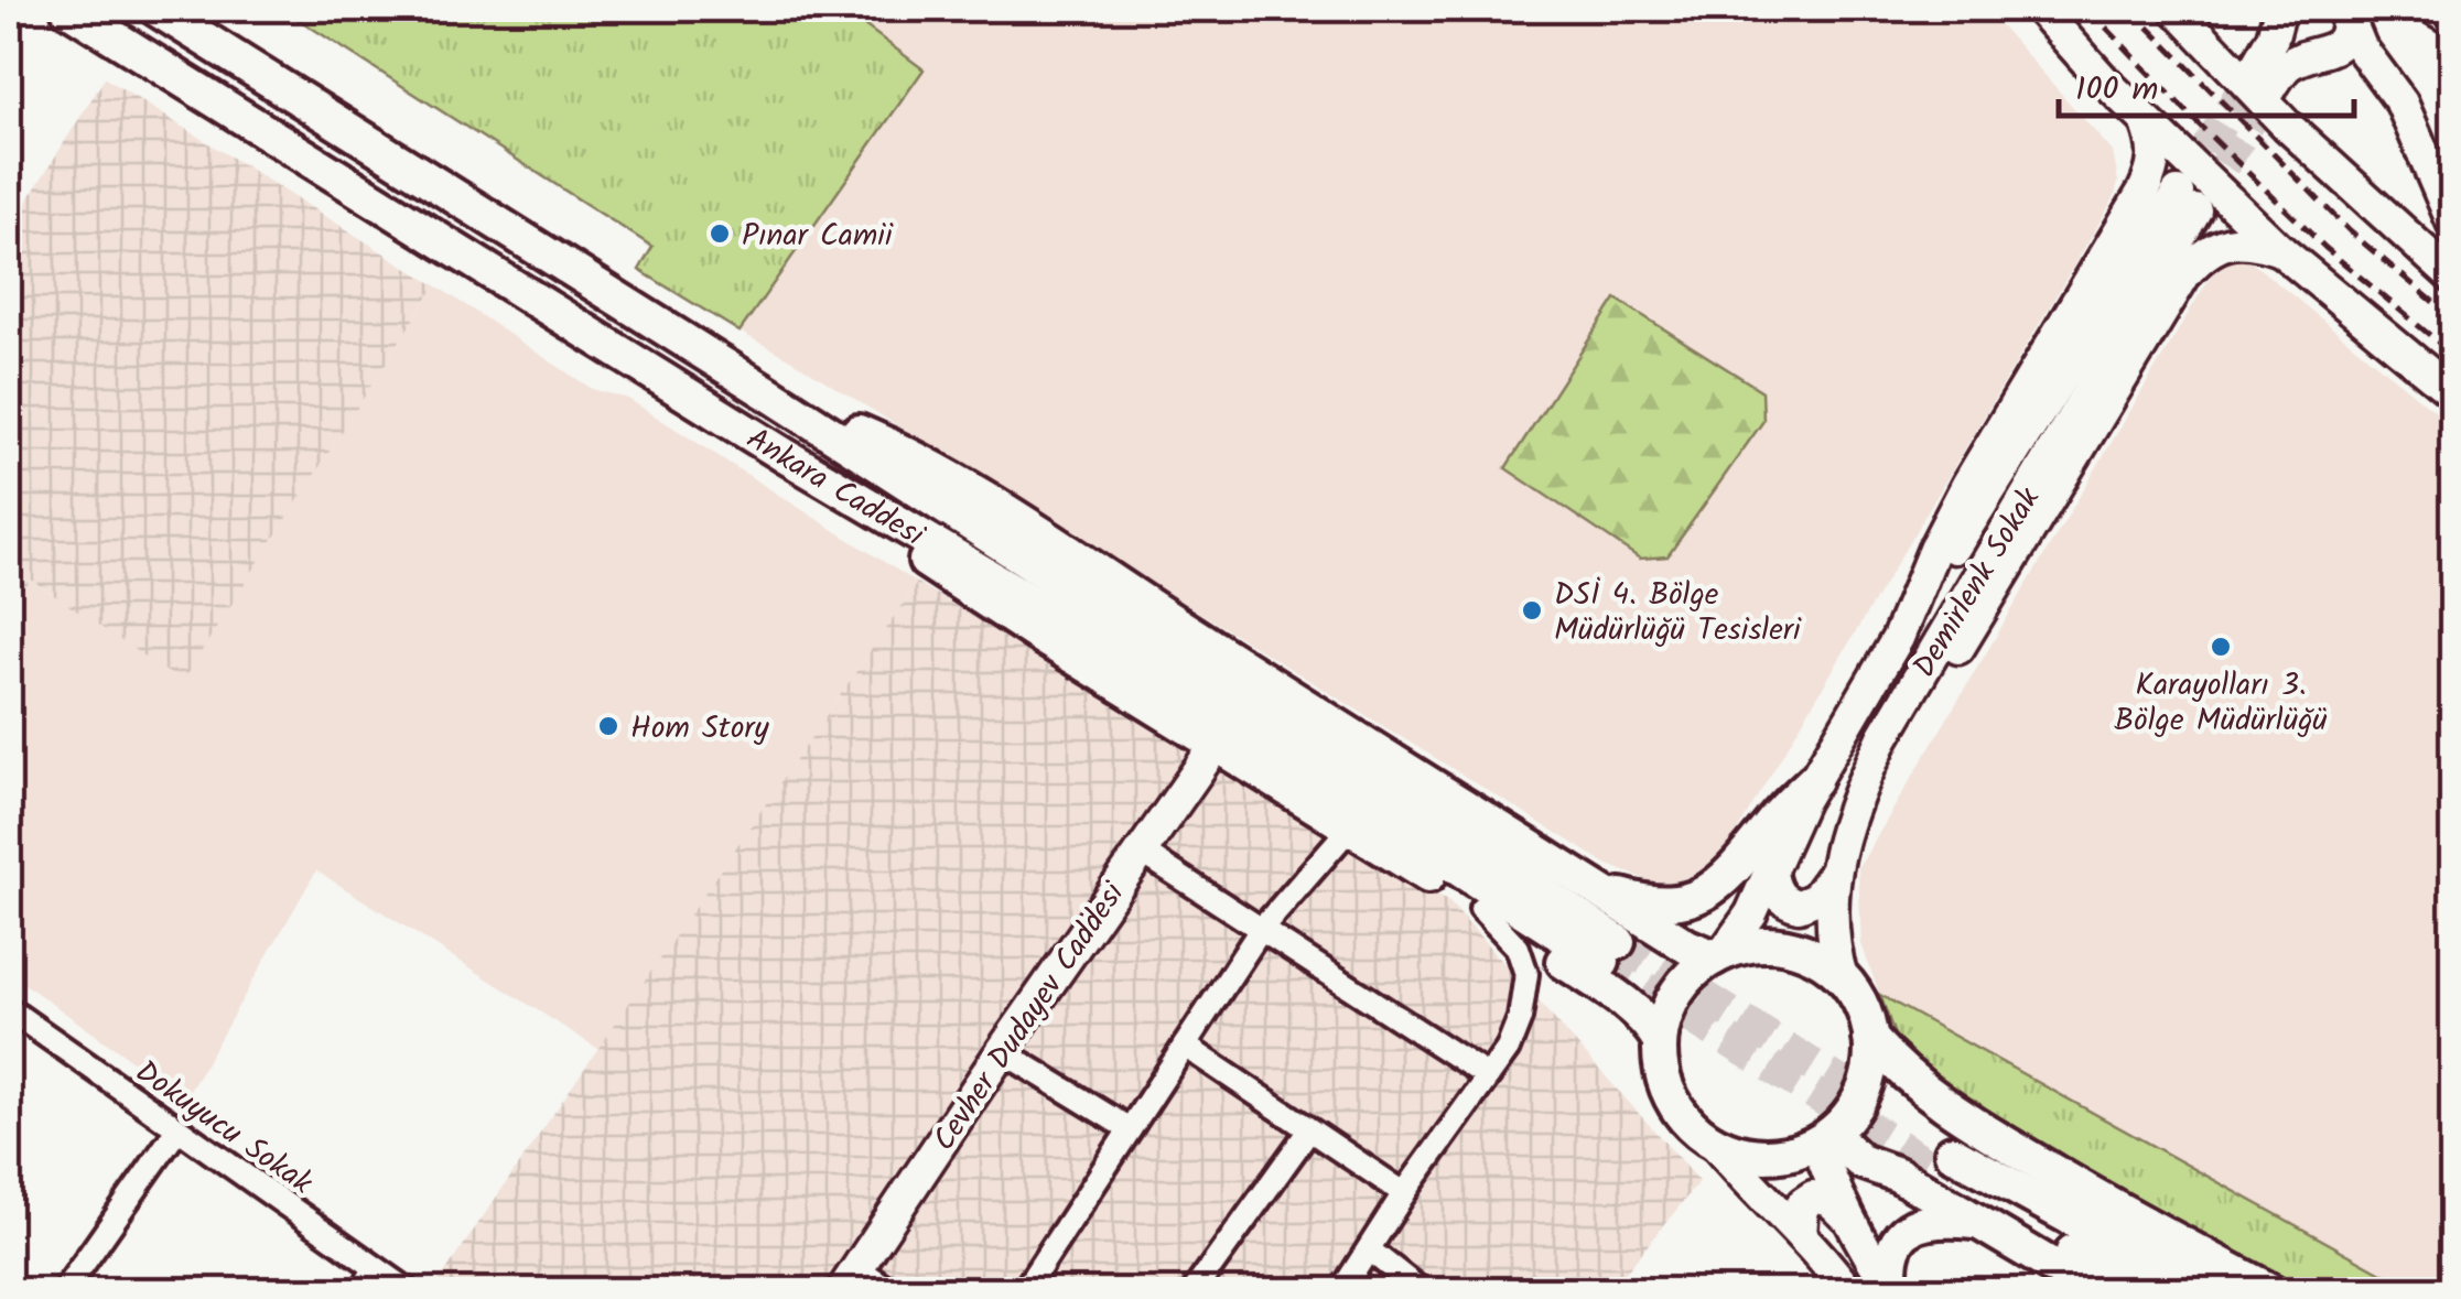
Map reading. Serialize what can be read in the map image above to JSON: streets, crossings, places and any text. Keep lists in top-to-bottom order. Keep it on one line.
{"streets":{"main road":["Ankara Caddesi"],"street":["Demirlenk Sokak","Cevher Dudayev Caddesi","Dokuyucu Sokak"]},"places":["Pınar Camii","DSİ 4. Bölge Müdürlüğü Tesisleri","Karayolları 3. Bölge Müdürlüğü","Hom Story"],"scale_bar":"100 m"}
